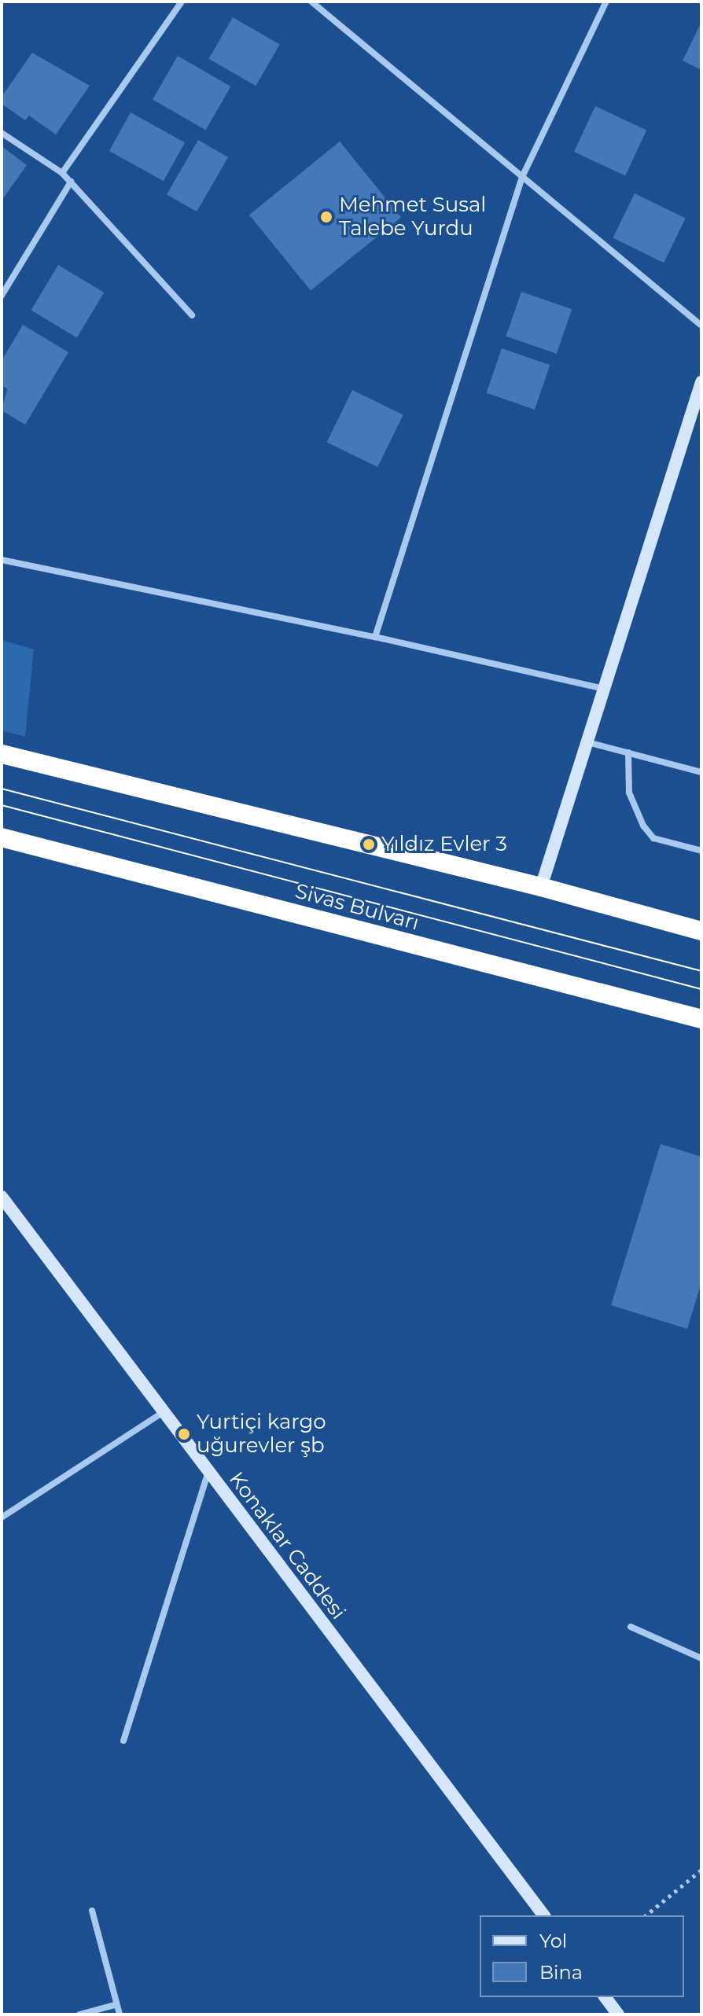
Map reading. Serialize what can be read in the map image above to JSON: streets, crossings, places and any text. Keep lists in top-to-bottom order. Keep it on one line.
{"streets":{"highway":["Sivas Bulvarı"],"street":["Konaklar Caddesi"]},"places":["Mehmet Susal Talebe Yurdu","Yıldız Evler 3","Yurtiçi kargo uğurevler şb"],"legend":["Yol","Bina"]}
